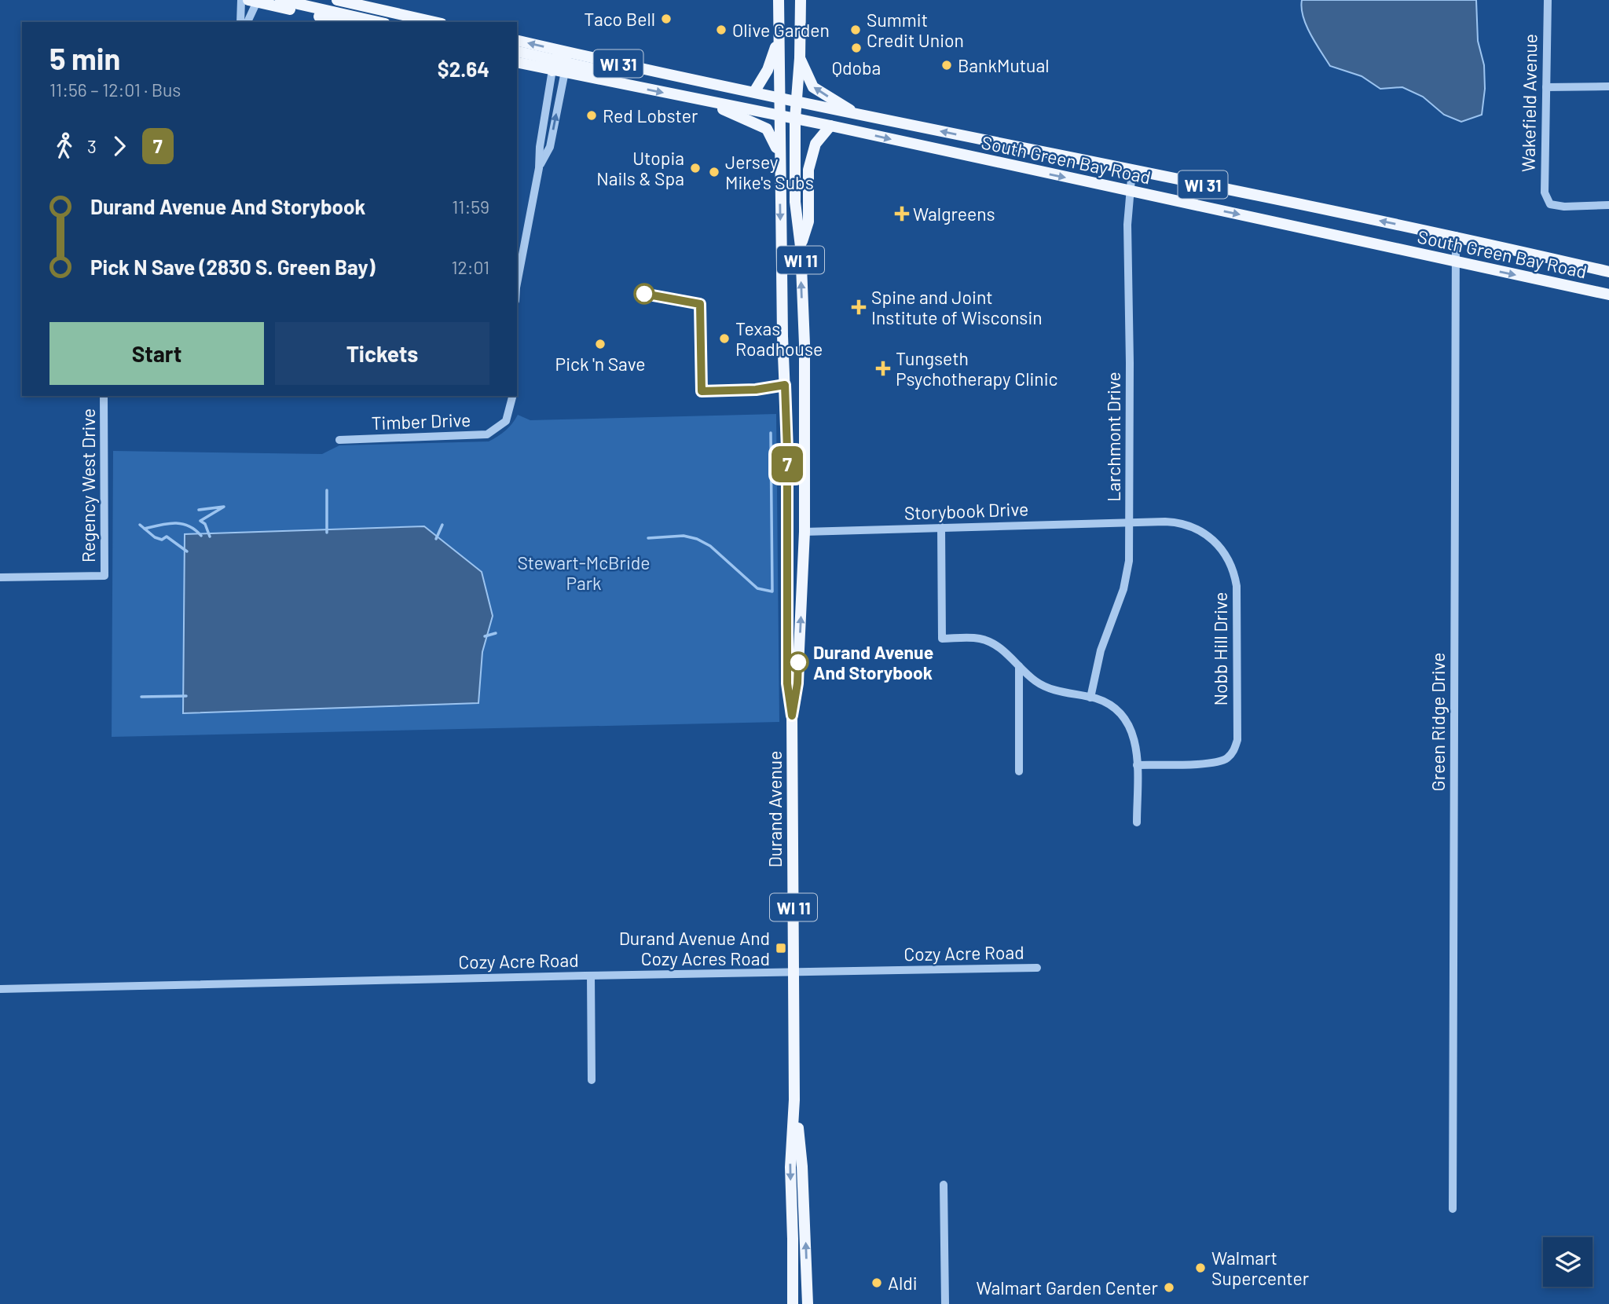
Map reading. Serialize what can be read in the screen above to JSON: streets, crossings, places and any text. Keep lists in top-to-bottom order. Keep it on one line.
{"streets":{"main road":["WI 31","South Green Bay Road","WI 11","Durand Avenue"],"street":["Wakefield Avenue","Timber Drive","Larchmont Drive","Regency West Drive","Storybook Drive","Nobb Hill Drive","Green Ridge Drive","Cozy Acre Road"]},"crossings":[["South Green Bay Road","Larchmont Drive"],["South Green Bay Road","Green Ridge Drive"],["South Green Bay Road","Durand Avenue"],["Larchmont Drive","Storybook Drive"],["Larchmont Drive","Nobb Hill Drive"],["Storybook Drive","Nobb Hill Drive"],["Storybook Drive","Durand Avenue"],["Durand Avenue","Cozy Acre Road"]],"parks":["Stewart-McBride Park"],"places":{"other":["Taco Bell","Olive Garden","Summit Credit Union","Qdoba","BankMutual","Red Lobster","Utopia Nails & Spa","Jersey Mike's Subs","Texas Roadhouse","Pick 'n Save","Durand Avenue And Storybook","Walmart Supercenter","Aldi","Walmart Garden Center"],"health":["Walgreens","Spine and Joint Institute of Wisconsin","Tungseth Psychotherapy Clinic"],"transit":["Durand Avenue And Cozy Acres Road"]},"lines":["bus line 7"],"page":{"on_map":"7","heading":["5 min","11:56 – 12:01 · Bus","$2.64"],"legs":["3","7"],"list":[{"name":"Durand Avenue And Storybook","value":"11:59"},{"name":"Pick N Save (2830 S. Green Bay)","value":"12:01"}],"buttons":["Start","Tickets"]}}
